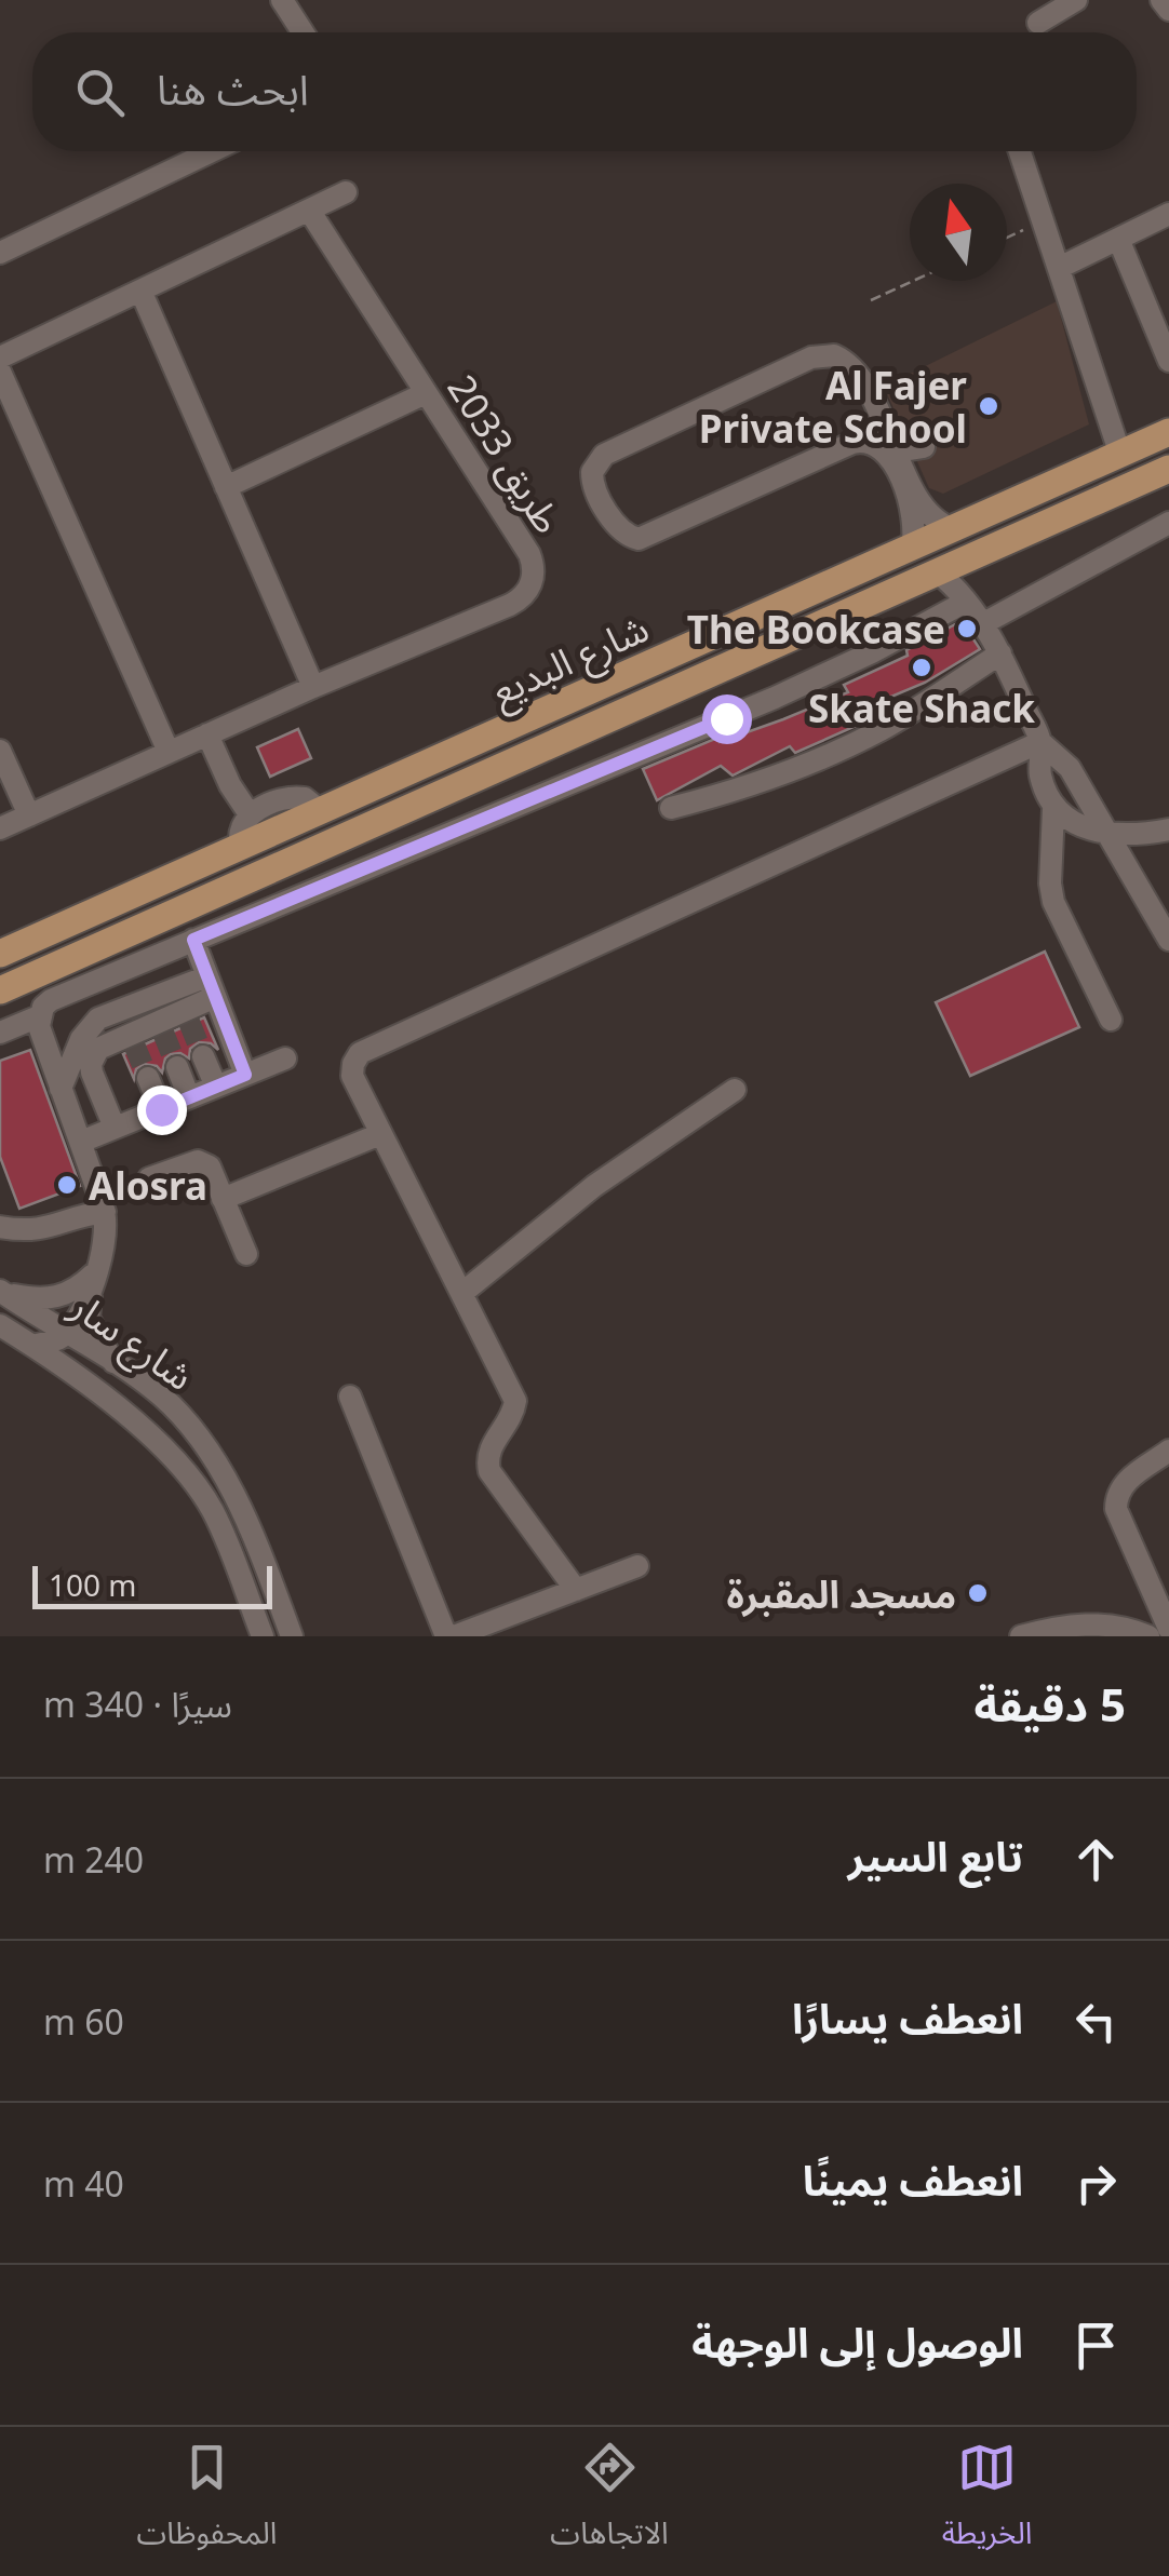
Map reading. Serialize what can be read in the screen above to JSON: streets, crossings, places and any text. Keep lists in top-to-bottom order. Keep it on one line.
{"streets":{"main road":["شارع البديع"],"street":["طريق 2033","شارع سار"]},"places":["Al Fajer Private School","The Bookcase","Skate Shack","Alosra","مسجد المقبرة"],"scale_bar":"100 m","north":"top","page":{"search":"ابحث هنا","scale":"100 m","heading":["5 دقيقة","سيرًا · 340 m"],"list":[["تابع السير","240 m"],["انعطف يسارًا","60 m"],["انعطف يمينًا","40 m"],"الوصول إلى الوجهة"],"nav":["الخريطة","الاتجاهات","المحفوظات"]}}
